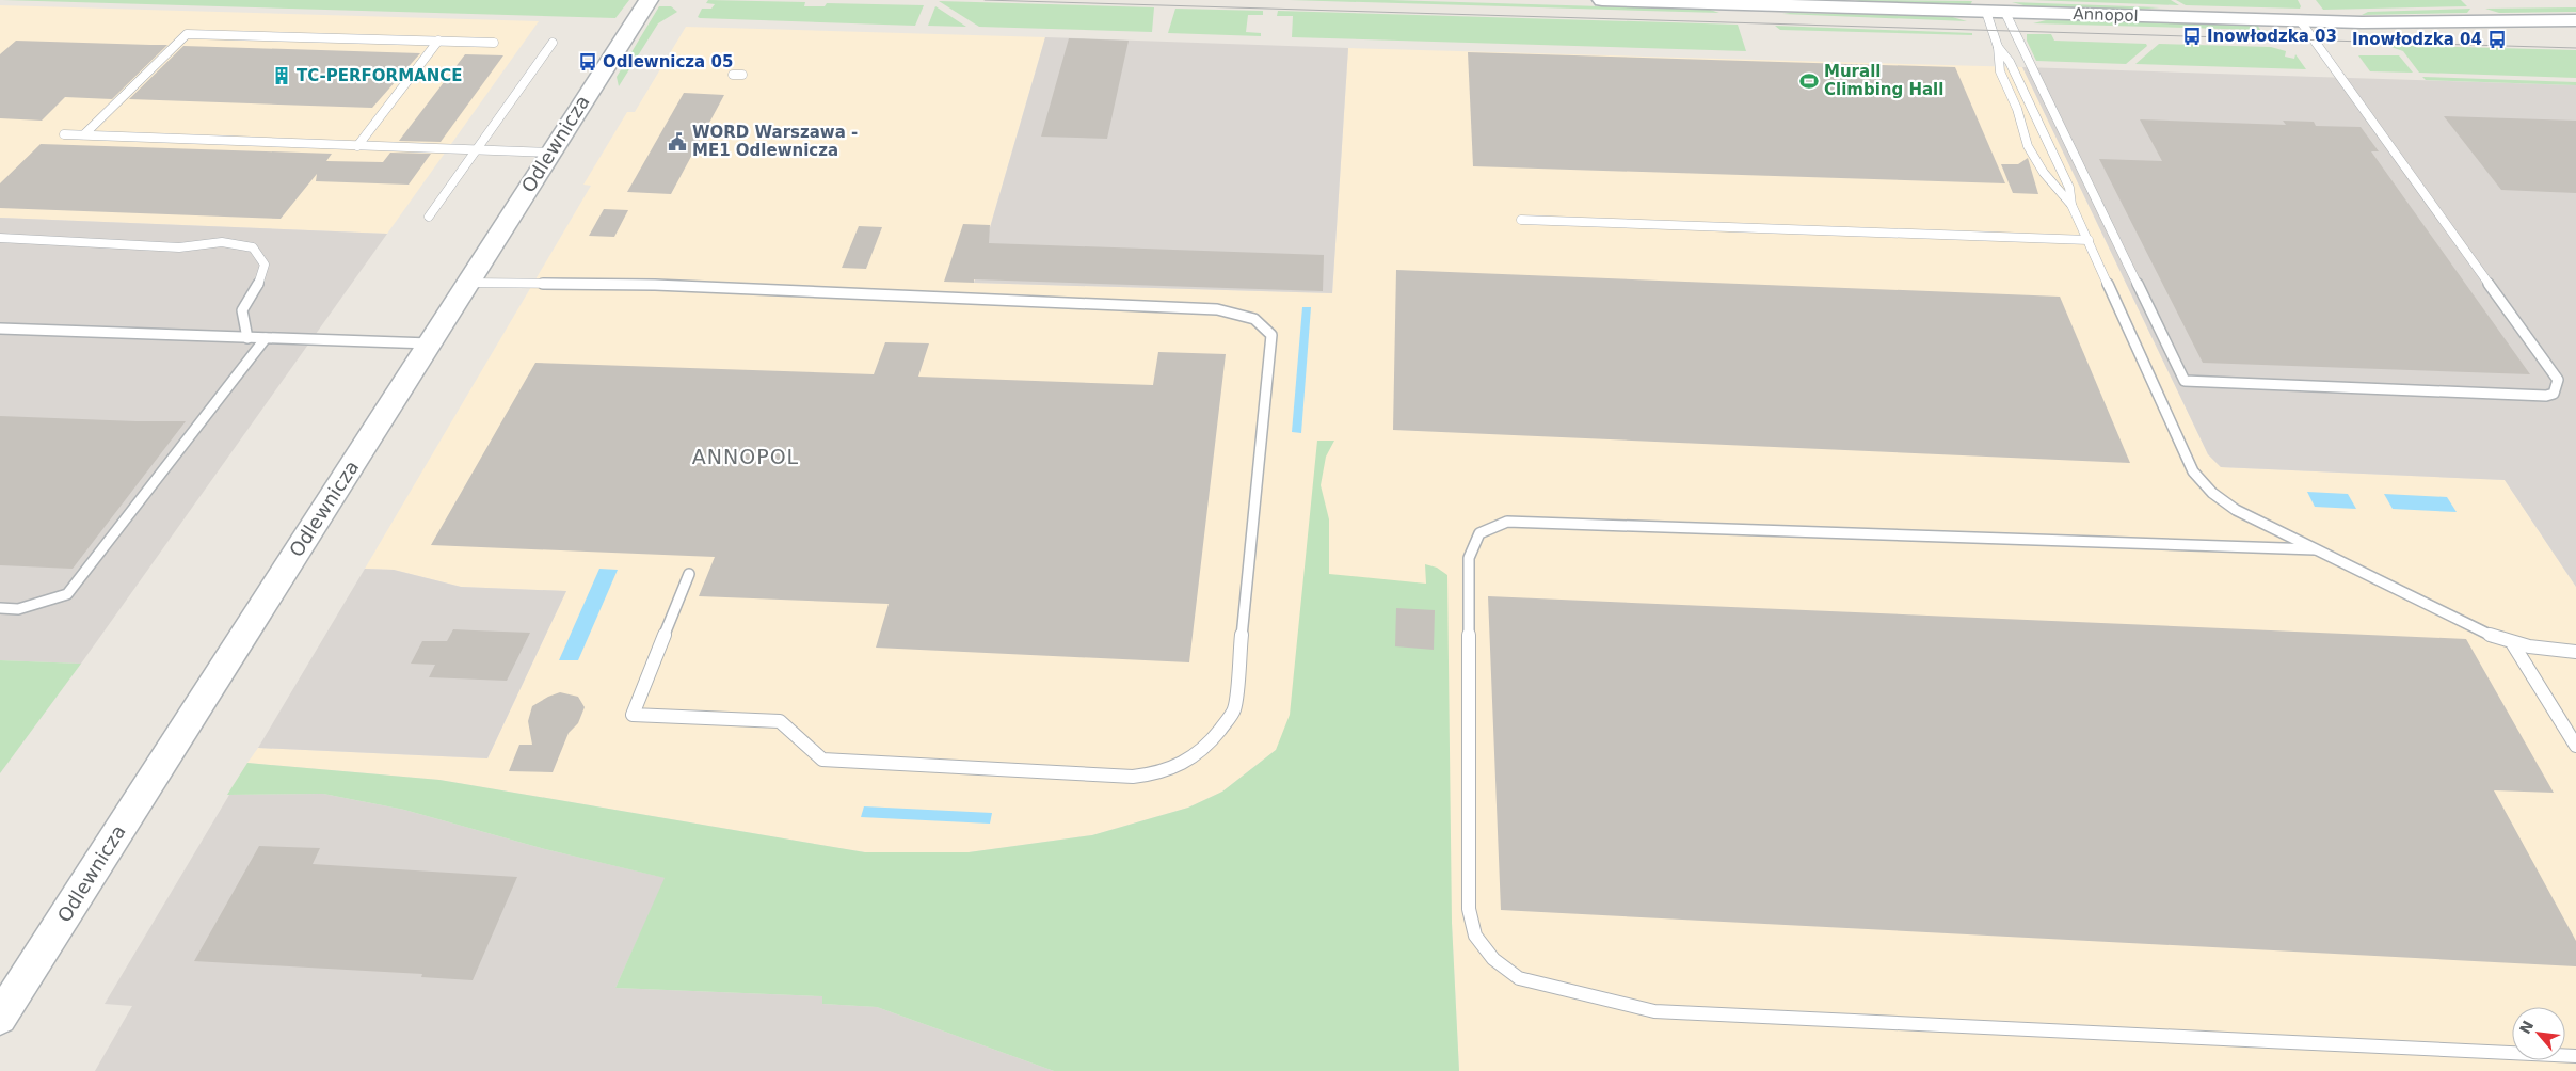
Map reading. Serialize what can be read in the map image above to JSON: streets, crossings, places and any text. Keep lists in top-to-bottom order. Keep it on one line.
{"streets":{"street":["Annopol","Odlewnicza"]},"districts":["ANNOPOL"],"places":{"bus stop":["Inowłodzka 03","Inowłodzka 04","Odlewnicza 05"],"building":["TC-PERFORMANCE"],"sports":["Murall Climbing Hall"],"public building":["WORD Warszawa - ME1 Odlewnicza"]},"north":"top left"}
